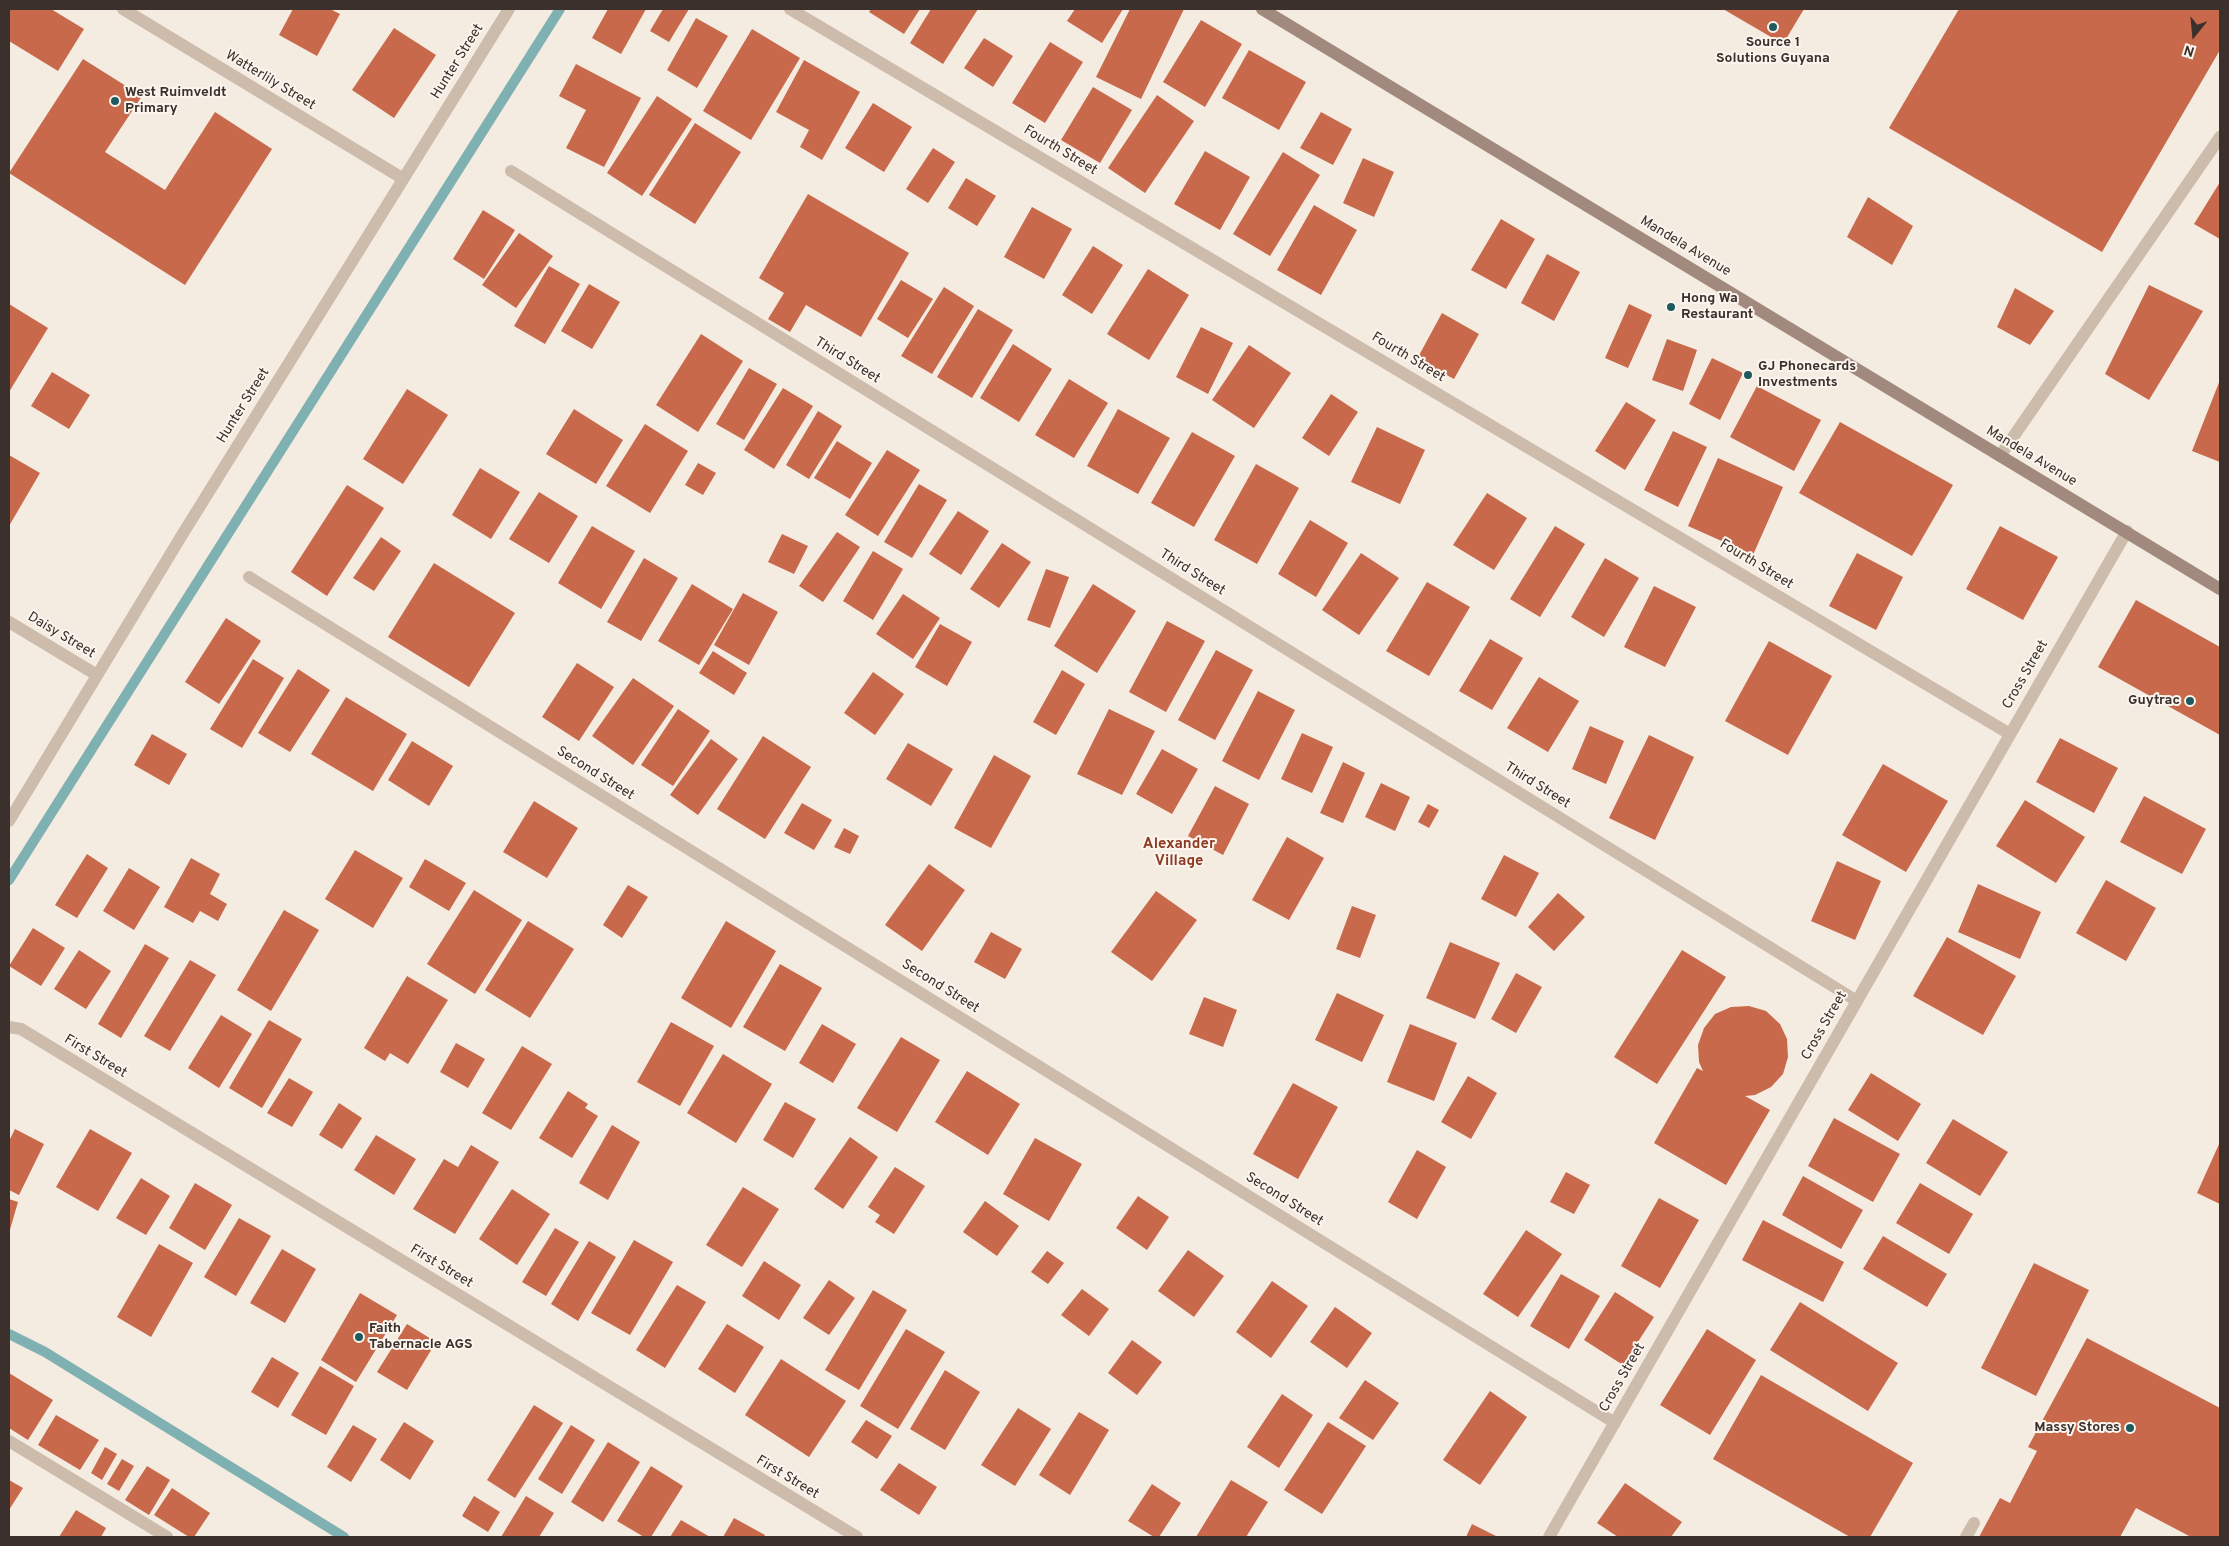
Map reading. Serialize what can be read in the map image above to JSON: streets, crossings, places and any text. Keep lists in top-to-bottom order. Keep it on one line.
{"streets":{"main road":["Mandela Avenue"],"street":["Hunter Street","Watterlily Street","Fourth Street","Third Street","Daisy Street","Cross Street","Second Street","First Street"]},"crossings":[["Hunter Street","Watterlily Street"],["Hunter Street","Daisy Street"],["Fourth Street","Cross Street"],["Mandela Avenue","Cross Street"],["Third Street","Cross Street"],["Cross Street","Second Street"]],"districts":["Alexander Village"],"places":["Source 1 Solutions Guyana","West Ruimveldt Primary","Hong Wa Restaurant","GJ Phonecards Investments","Guytrac","Faith Tabernacle AGS","Massy Stores"],"north":"bottom"}
